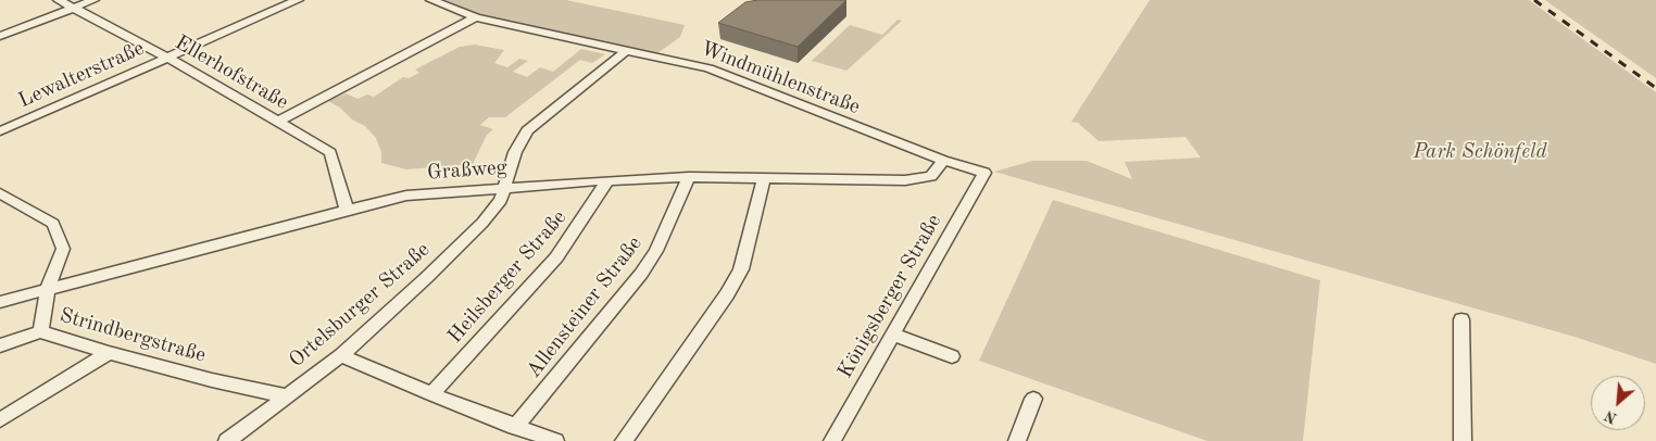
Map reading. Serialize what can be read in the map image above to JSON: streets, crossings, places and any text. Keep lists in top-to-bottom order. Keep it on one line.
{"streets":{"street":["Ellerhofstraße","Lewalterstraße","Windmühlenstraße","Graßweg","Heilsberger Straße","Königsberger Straße","Ortelsburger Straße","Allensteiner Straße","Strindbergstraße"]},"crossings":[["Ellerhofstraße","Lewalterstraße"],["Ellerhofstraße","Graßweg"],["Windmühlenstraße","Graßweg"],["Windmühlenstraße","Königsberger Straße"],["Windmühlenstraße","Ortelsburger Straße"],["Graßweg","Heilsberger Straße"],["Graßweg","Ortelsburger Straße"],["Graßweg","Allensteiner Straße"],["Graßweg","Strindbergstraße"],["Ortelsburger Straße","Strindbergstraße"]],"parks":["Park Schönfeld"],"north":"bottom left"}
